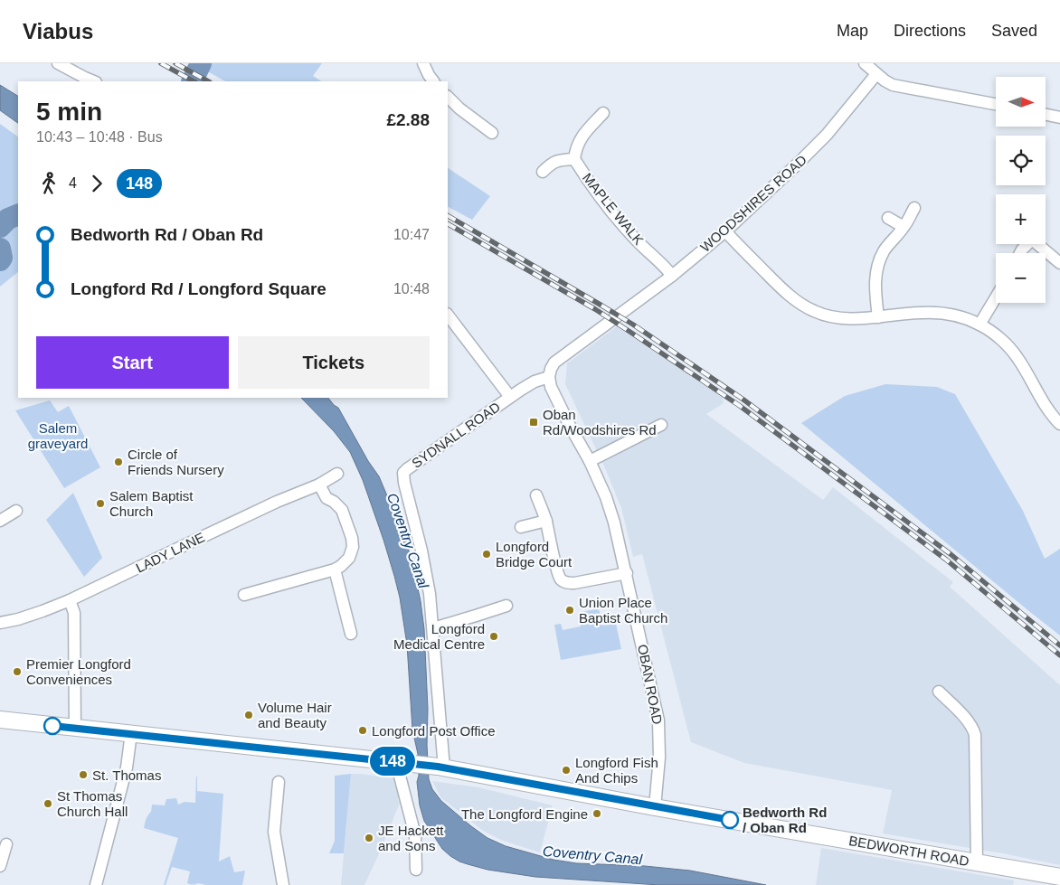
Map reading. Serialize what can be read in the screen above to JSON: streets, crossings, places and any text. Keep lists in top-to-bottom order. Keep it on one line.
{"streets":{"main road":["BEDWORTH ROAD"],"street":["WOODSHIRES ROAD","MAPLE WALK","SYDNALL ROAD","LADY LANE","OBAN ROAD"]},"crossings":[["WOODSHIRES ROAD","MAPLE WALK"],["WOODSHIRES ROAD","SYDNALL ROAD"],["WOODSHIRES ROAD","OBAN ROAD"],["SYDNALL ROAD","OBAN ROAD"],["SYDNALL ROAD","BEDWORTH ROAD"],["OBAN ROAD","BEDWORTH ROAD"]],"water":["Coventry Canal"],"parks":["Salem graveyard"],"places":{"transit":["Oban Rd/Woodshires Rd"],"other":["Circle of Friends Nursery","Salem Baptist Church","Longford Bridge Court","Union Place Baptist Church","Longford Medical Centre","Premier Longford Conveniences","Volume Hair and Beauty","Longford Post Office","Longford Fish And Chips","St. Thomas","St Thomas Church Hall","The Longford Engine","Bedworth Rd / Oban Rd","JE Hackett and Sons"]},"lines":["bus line 148"],"north":"right","page":{"header":"Viabus","nav":["Map","Directions","Saved"],"on_map":"148","map_buttons":["+","−"],"heading":["5 min","10:43 – 10:48 · Bus","£2.88"],"legs":["4","148"],"list":[{"name":"Bedworth Rd / Oban Rd","value":"10:47"},{"name":"Longford Rd / Longford Square","value":"10:48"}],"buttons":["Start","Tickets"]}}
